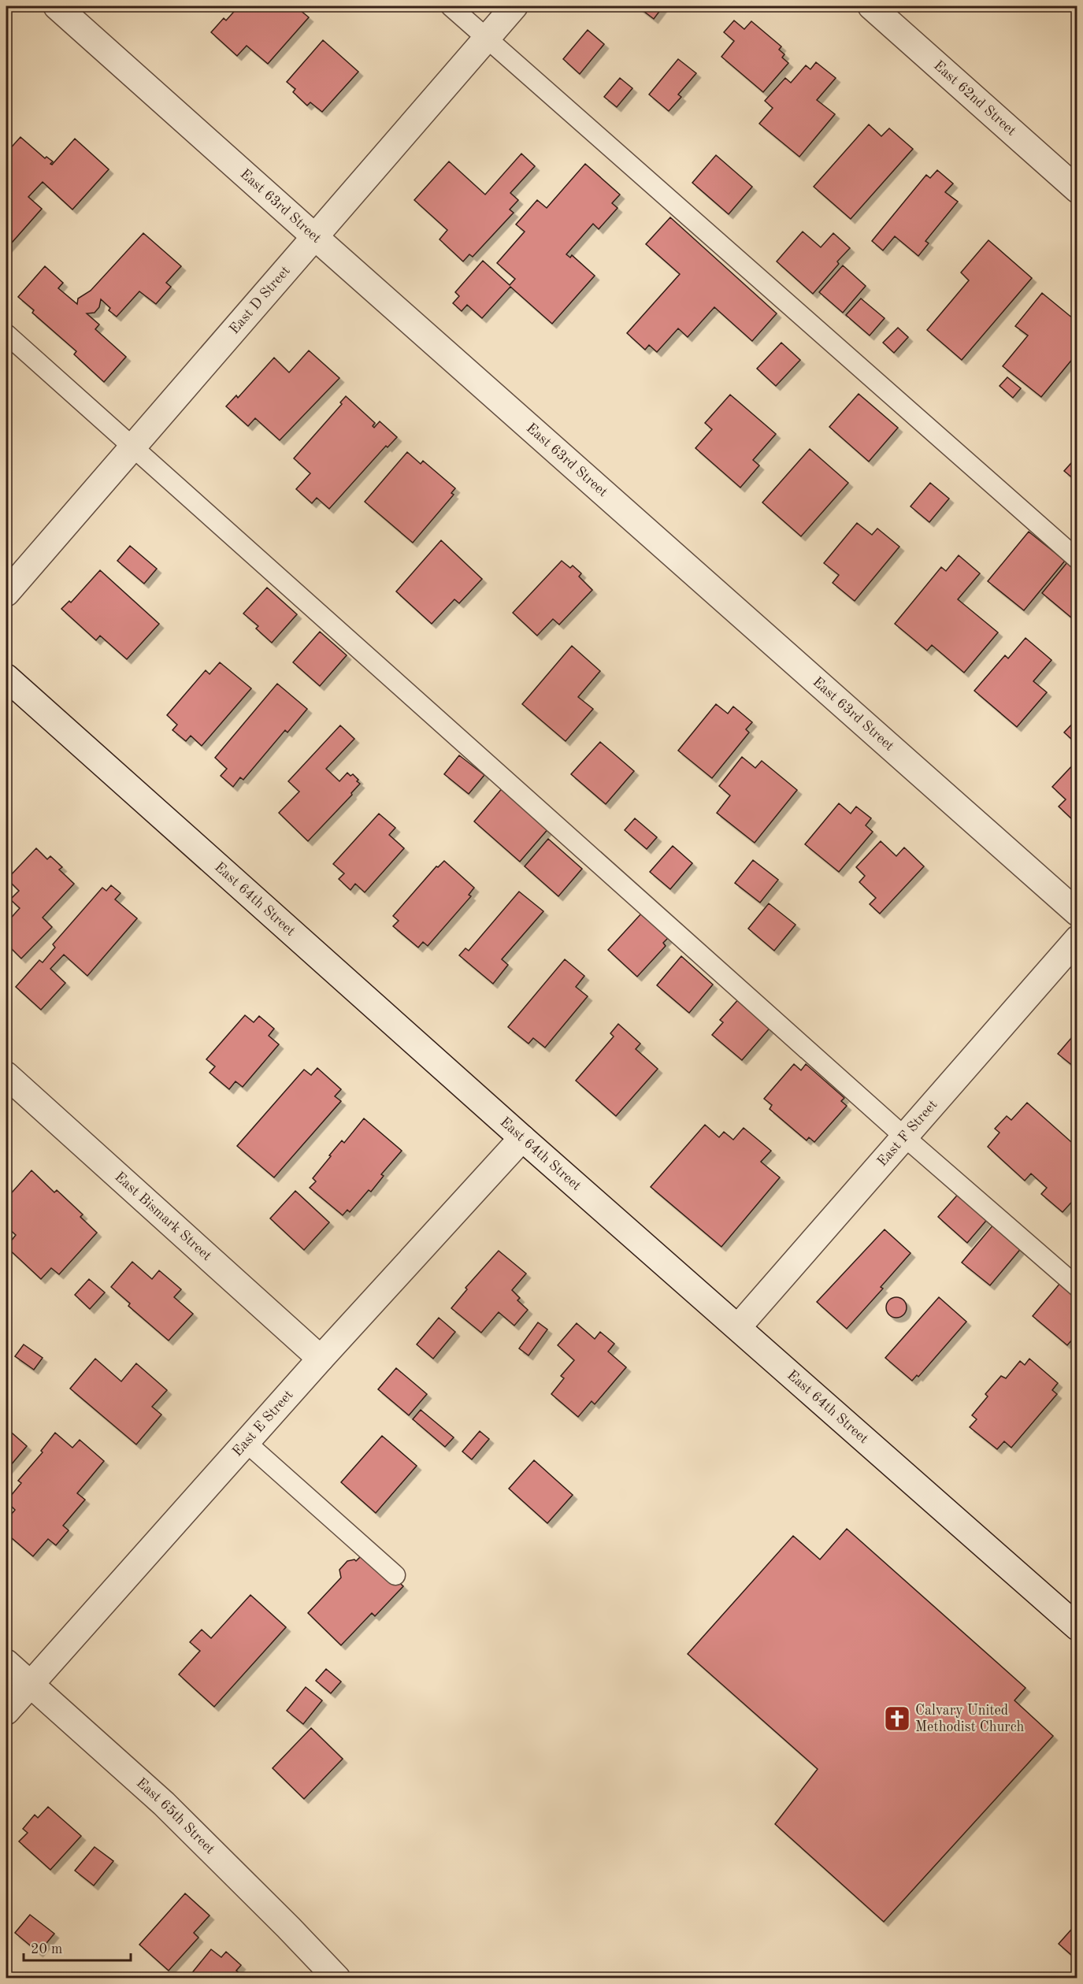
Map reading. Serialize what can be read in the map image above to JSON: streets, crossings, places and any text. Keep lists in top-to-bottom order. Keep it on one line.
{"streets":{"street":["East 62nd Street","East 63rd Street","East D Street","East 64th Street","East F Street","East Bismark Street","East E Street","East 65th Street"]},"crossings":[["East 63rd Street","East D Street"],["East 64th Street","East F Street"],["East 64th Street","East E Street"],["East Bismark Street","East E Street"],["East E Street","East 65th Street"]],"places":{"church":["Calvary United Methodist Church"]},"scale_bar":"20 m"}
